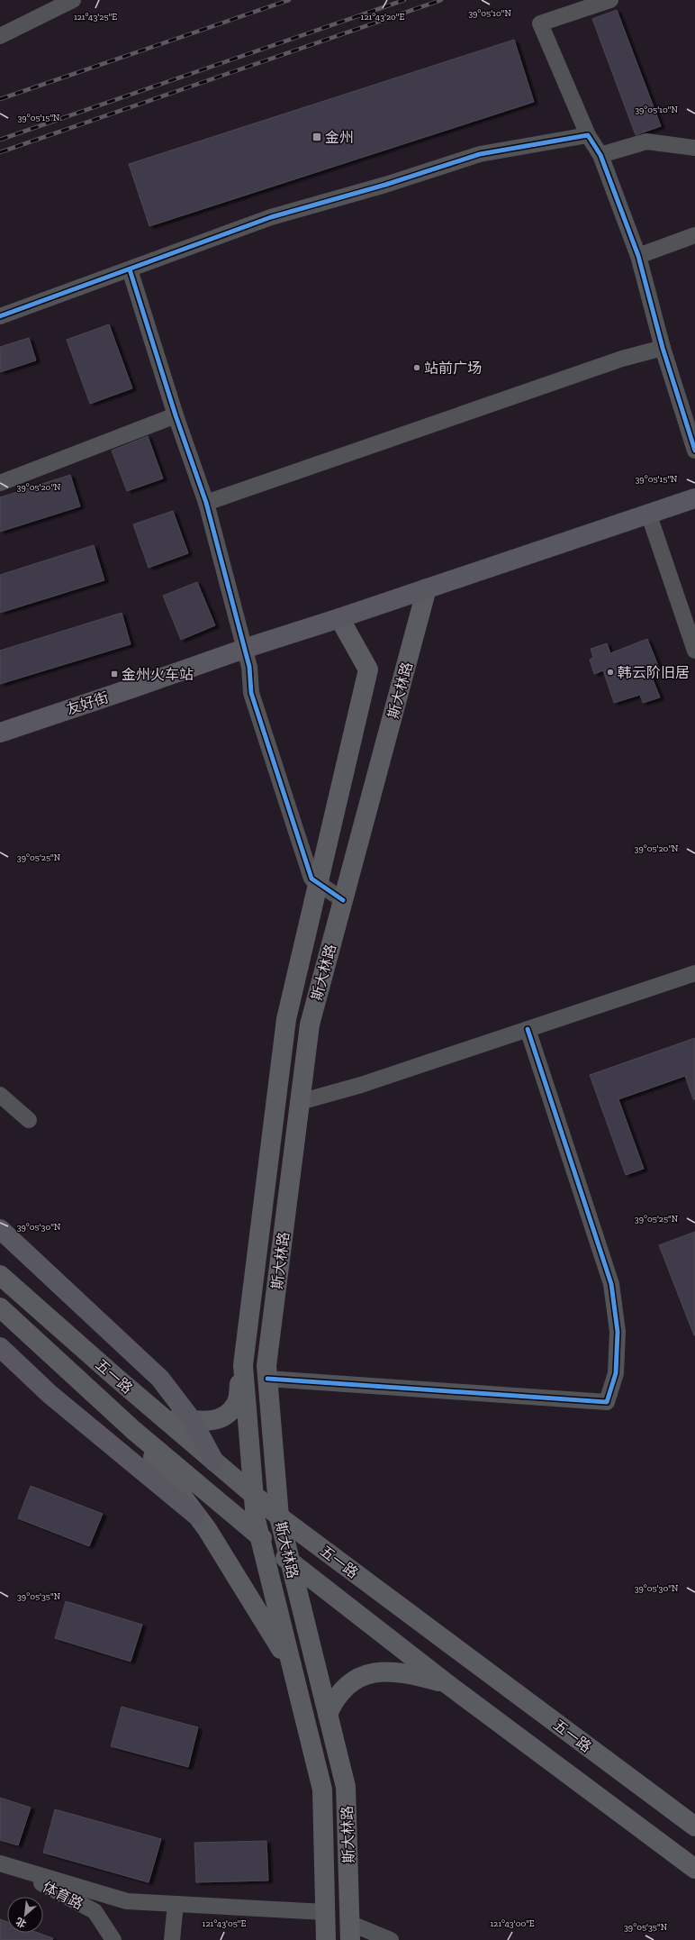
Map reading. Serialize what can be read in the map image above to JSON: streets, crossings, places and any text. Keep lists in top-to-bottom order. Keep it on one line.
{"streets":{"highway":["友好街"],"main road":["斯大林路","五一路"],"street":["体育路"]},"crossings":[["斯大林路","友好街"],["斯大林路","五一路"]],"places":{"transit":["金州","金州火车站"],"other":["站前广场","韩云阶旧居"]},"north":"bottom left","coordinates":["39°05'10\"N","121°43'25\"E","121°43'20\"E","39°05'15\"N","39°05'20\"N","39°05'25\"N","39°05'30\"N","39°05'35\"N","121°43'05\"E","121°43'00\"E"]}
